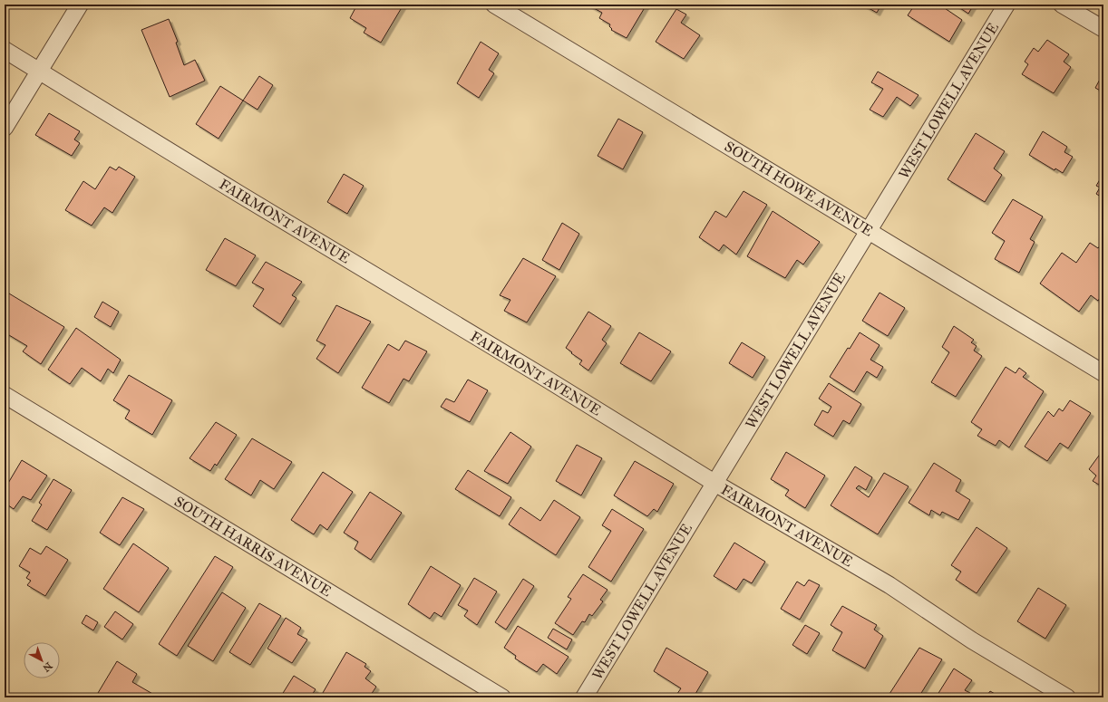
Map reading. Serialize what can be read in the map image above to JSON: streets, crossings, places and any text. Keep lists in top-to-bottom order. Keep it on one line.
{"streets":{"street":["WEST LOWELL AVENUE","SOUTH HOWE AVENUE","FAIRMONT AVENUE","SOUTH HARRIS AVENUE"]},"crossings":[["WEST LOWELL AVENUE","SOUTH HOWE AVENUE"],["WEST LOWELL AVENUE","FAIRMONT AVENUE"]],"north":"bottom right"}
